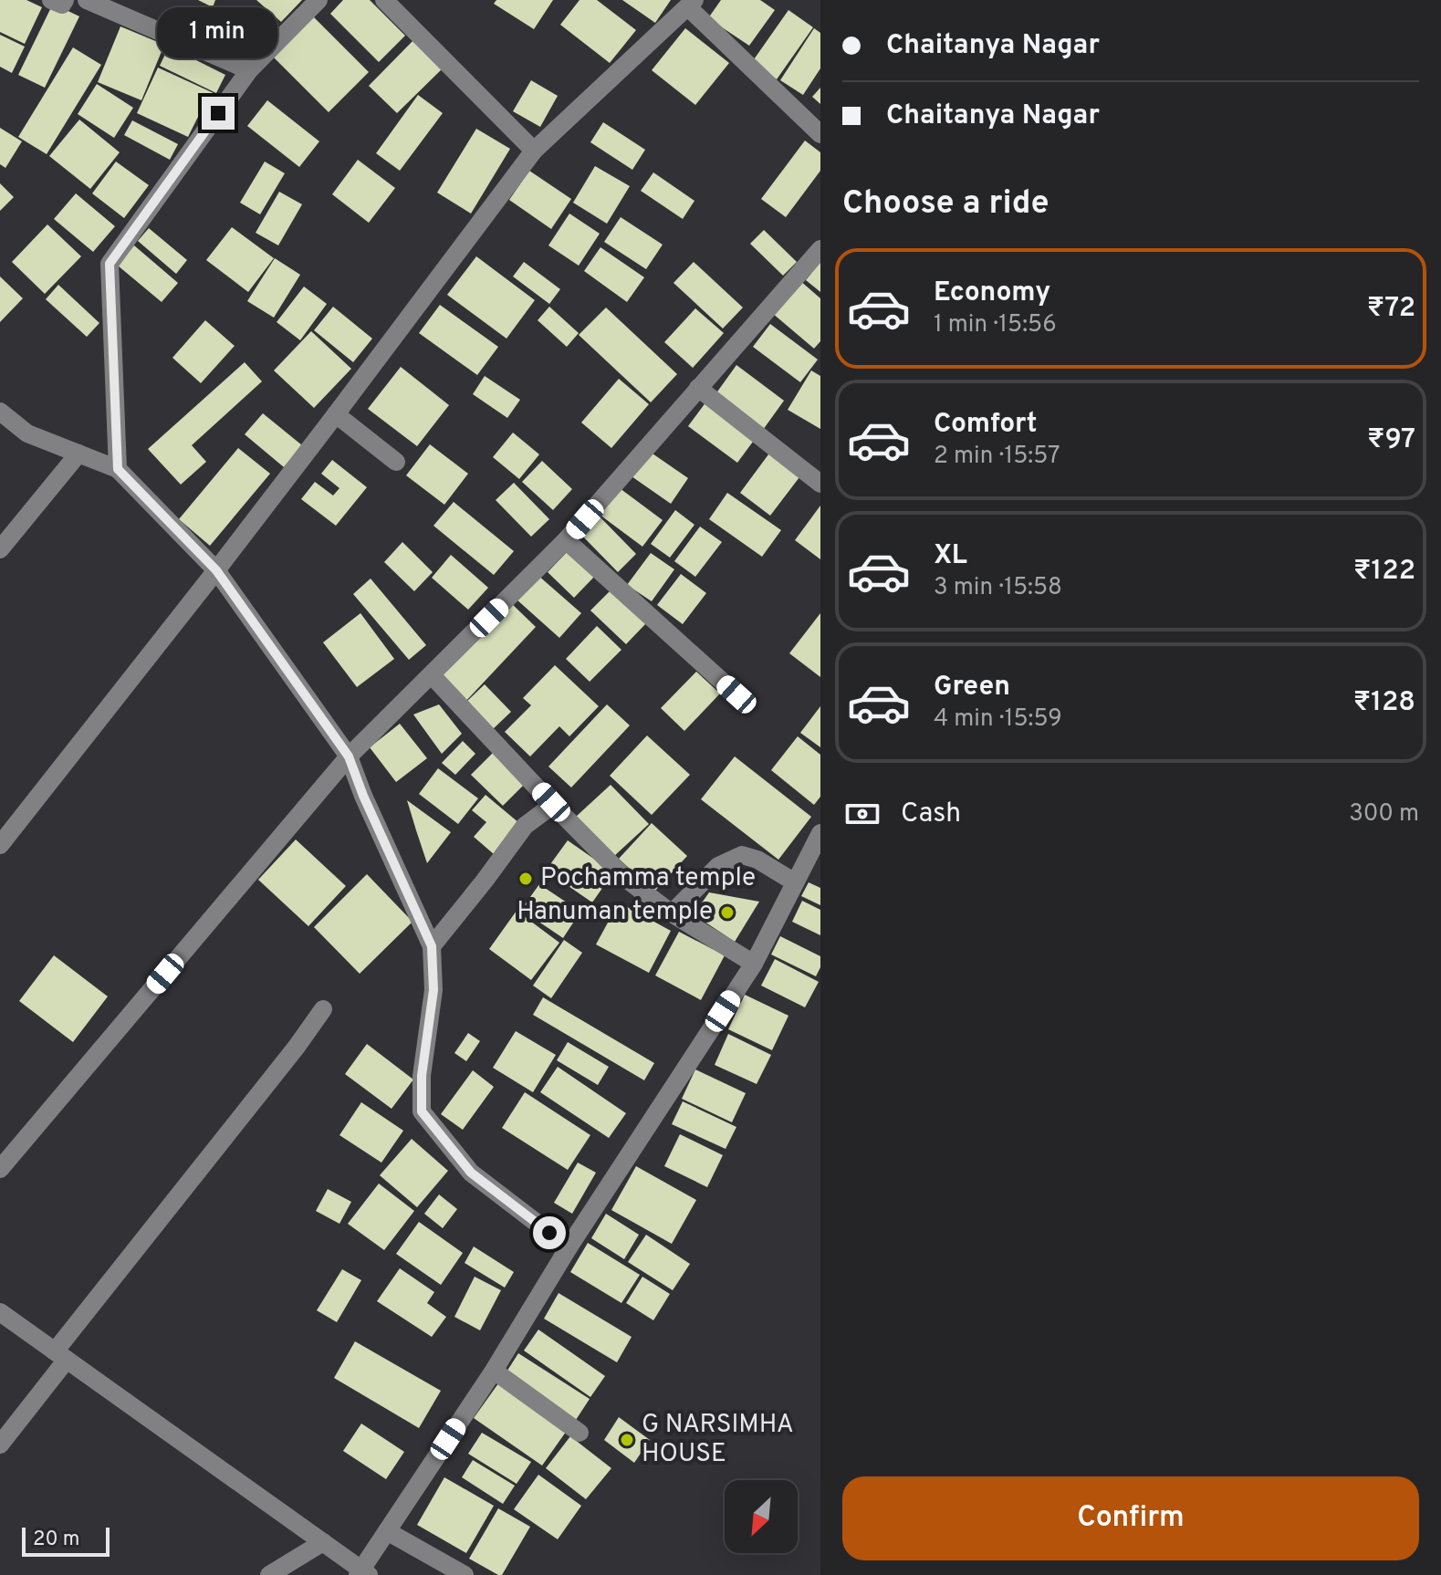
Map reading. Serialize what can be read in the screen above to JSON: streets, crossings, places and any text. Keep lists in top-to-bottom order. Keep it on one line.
{"places":["Pochamma temple","Hanuman temple","G NARSIMHA HOUSE"],"scale_bar":"20 m","north":"bottom left","page":{"banner":["Chaitanya Nagar","Chaitanya Nagar"],"bubble":"1 min","heading":"Choose a ride","list":[{"name":"Economy","note":"1 min · 15:56","value":"₹72"},{"name":"Comfort","note":"2 min · 15:57","value":"₹97"},{"name":"XL","note":"3 min · 15:58","value":"₹122"},{"name":"Green","note":"4 min · 15:59","value":"₹128"}],"pay":["Cash","300 m"],"buttons":"Confirm","scale":"20 m"}}
